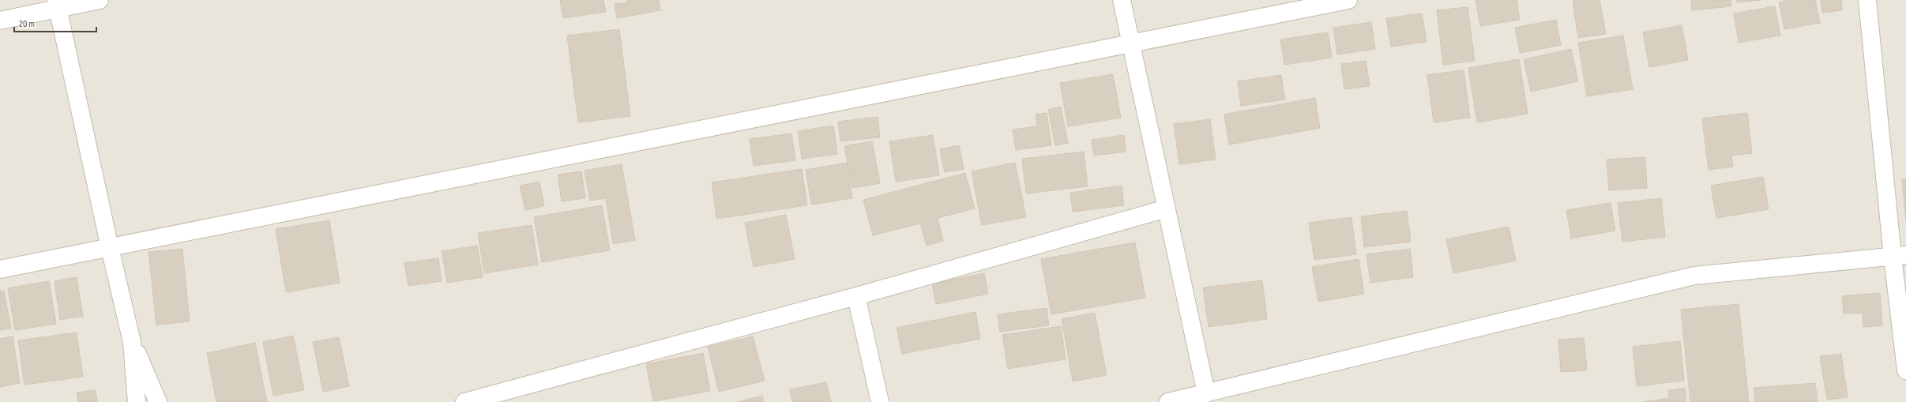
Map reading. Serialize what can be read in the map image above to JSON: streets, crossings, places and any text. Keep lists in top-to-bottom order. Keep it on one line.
{"scale_bar":"20 m"}
